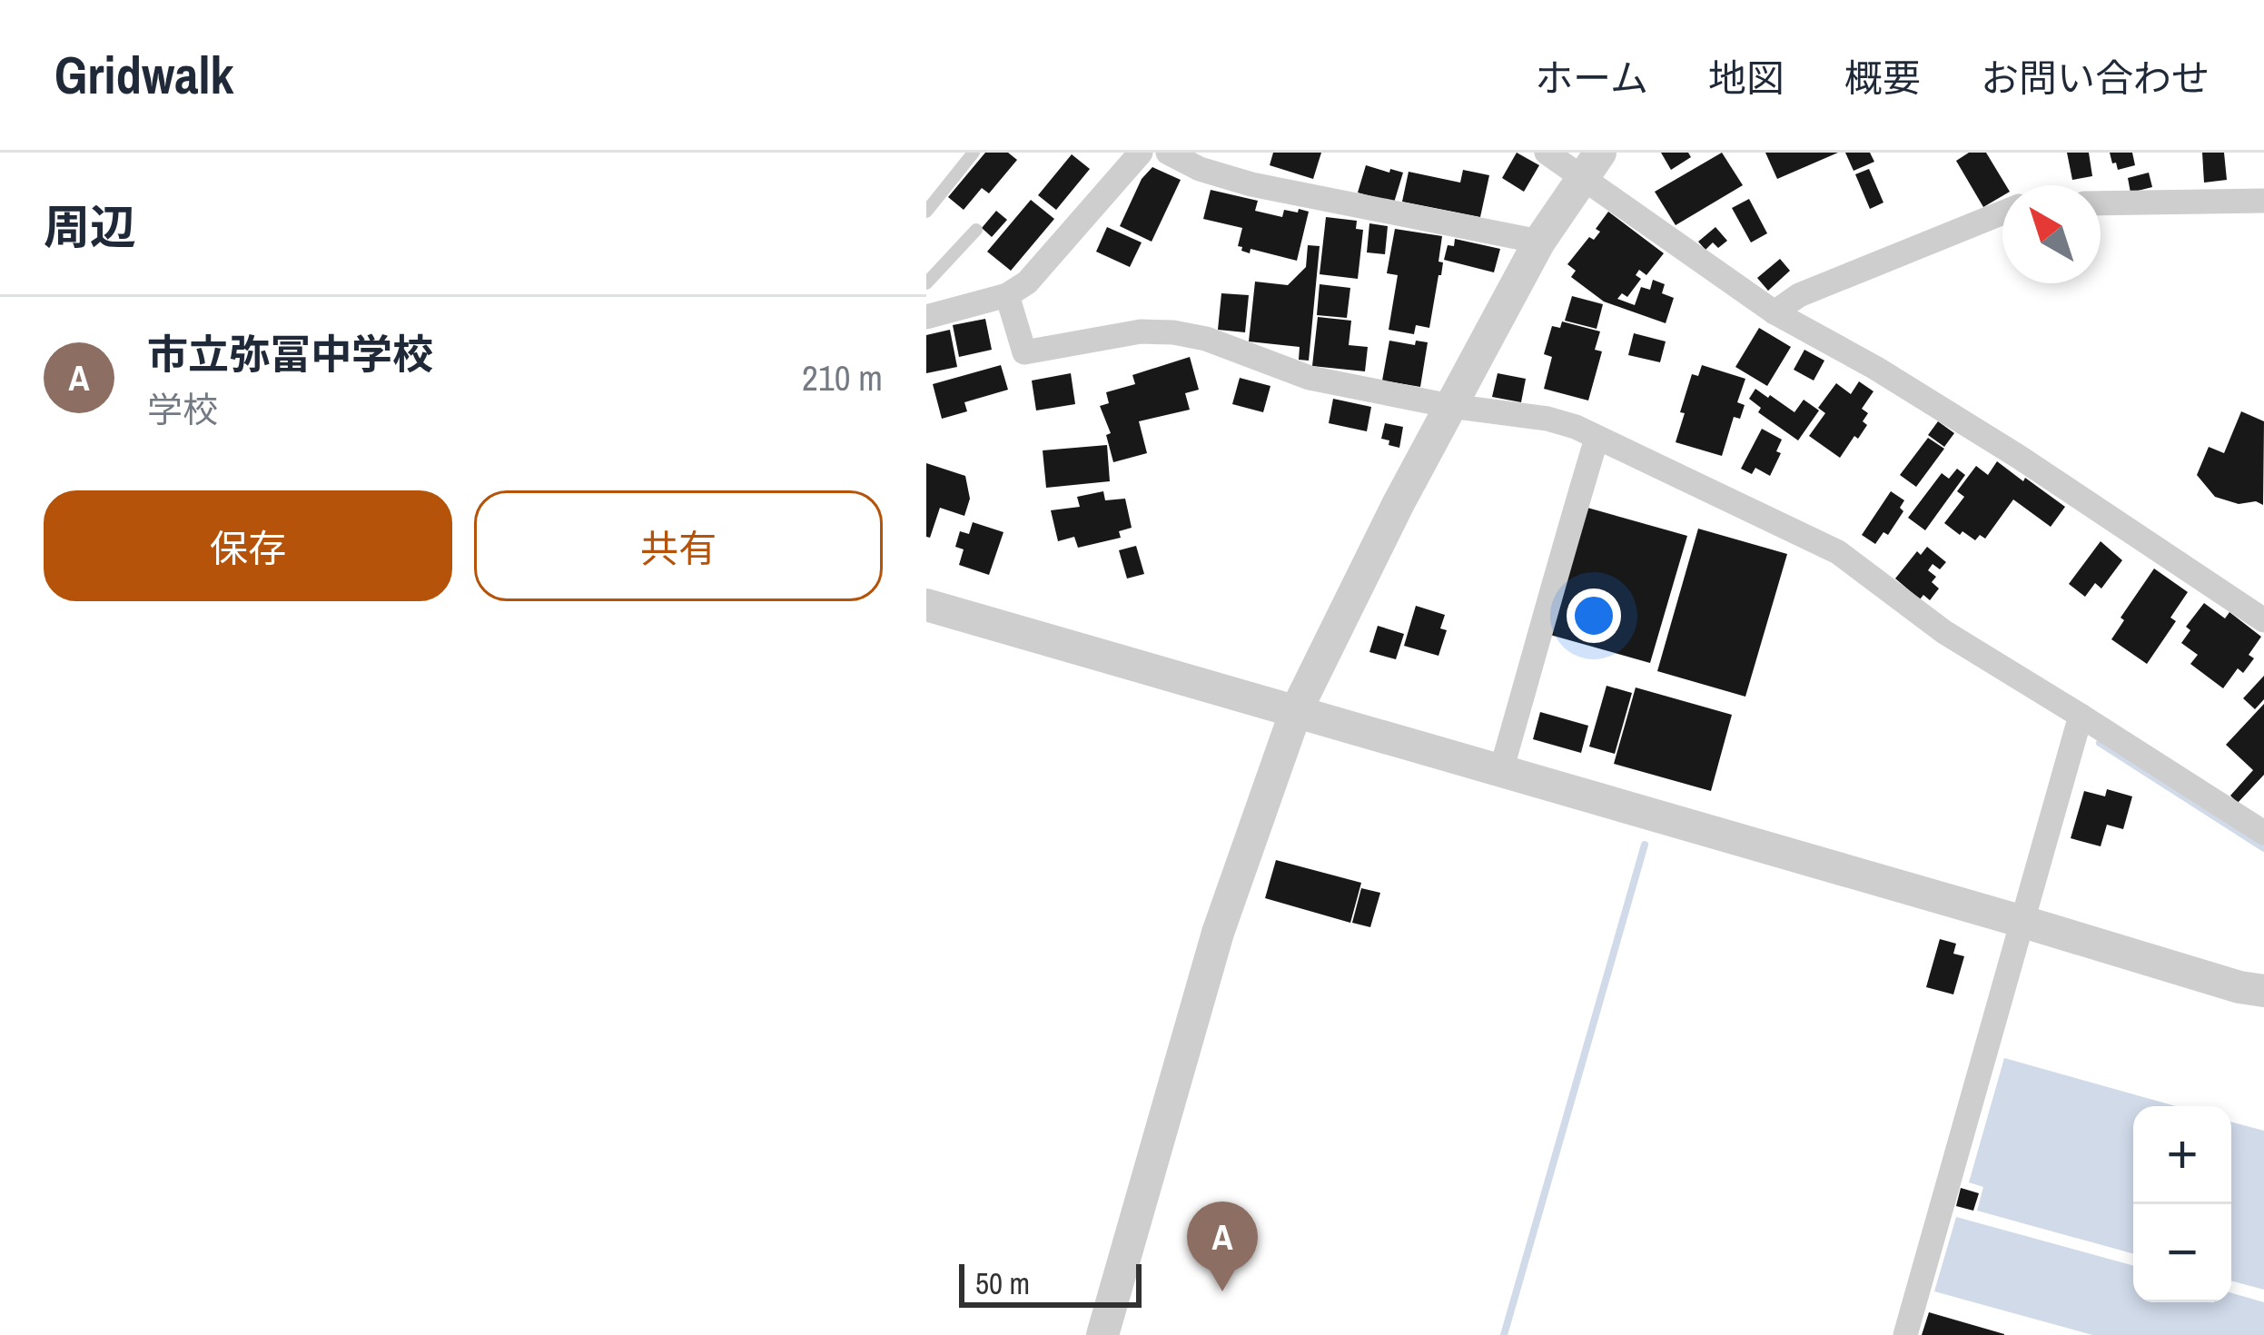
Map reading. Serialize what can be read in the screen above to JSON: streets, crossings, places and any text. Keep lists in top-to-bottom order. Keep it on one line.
{"scale_bar":"50 m","north":"top left","page":{"header":"Gridwalk","nav":["ホーム","地図","概要","お問い合わせ"],"heading":"周辺","list":[{"mark":"A","name":"市立弥冨中学校","note":"学校","value":"210 m"}],"buttons":["保存","共有"],"map_buttons":["+","−"],"pins":"A","scale":"50 m"}}
